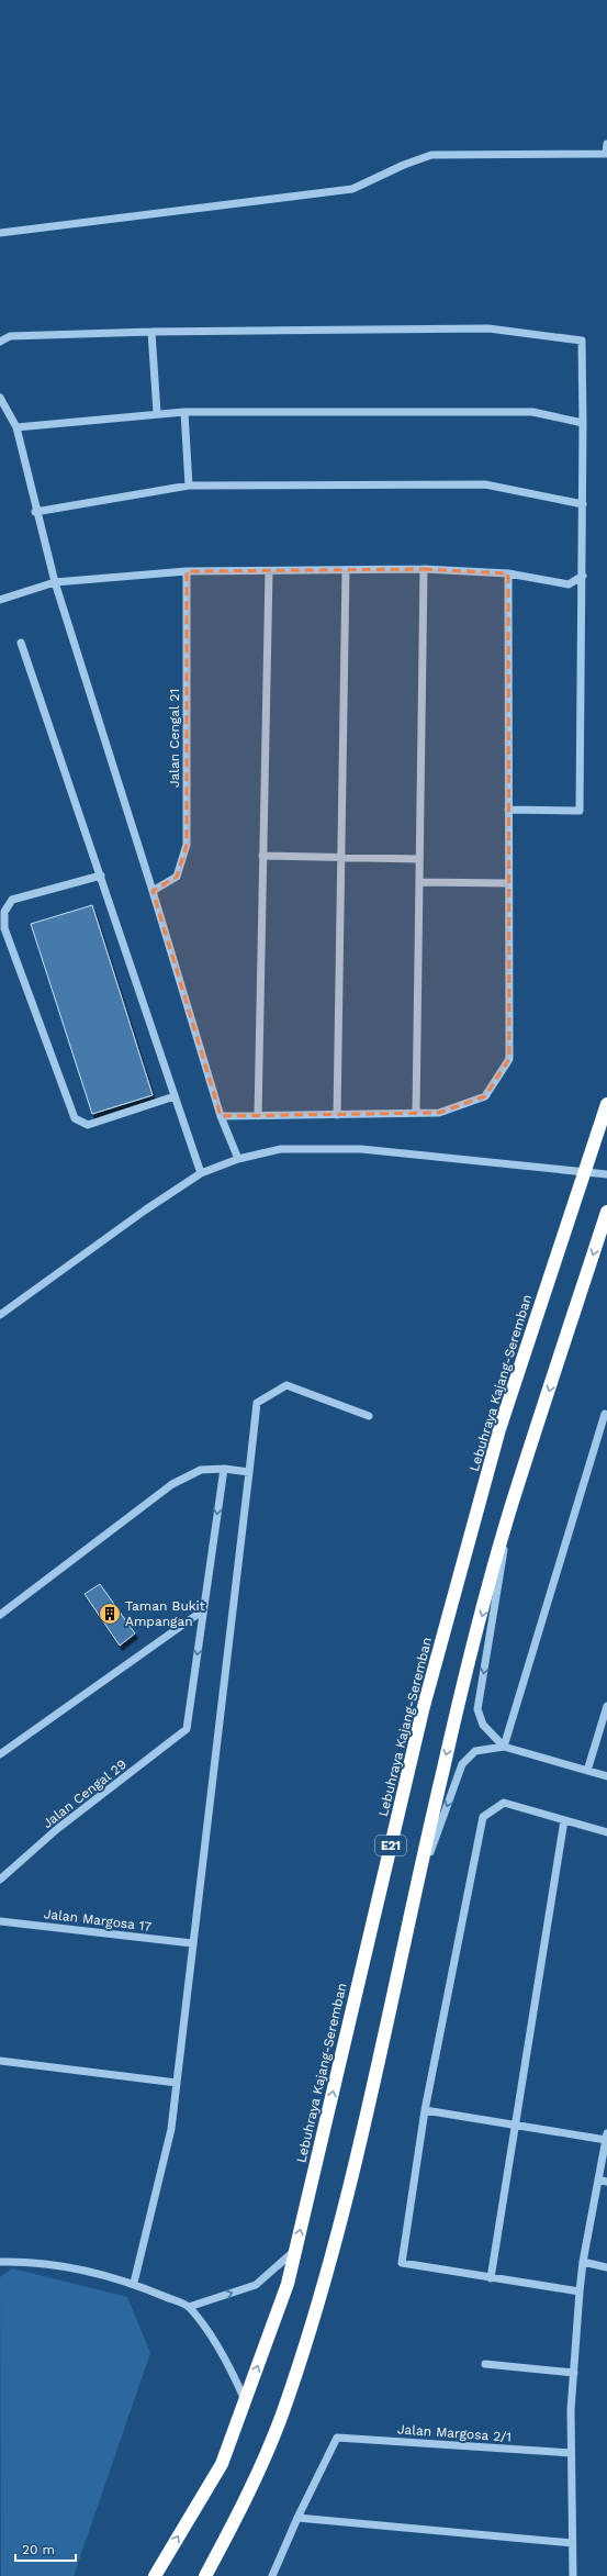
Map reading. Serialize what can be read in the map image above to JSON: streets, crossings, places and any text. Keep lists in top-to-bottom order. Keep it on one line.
{"streets":{"highway":["Lebuhraya Kajang-Seremban","E21"],"street":["Jalan Cengal 21","Jalan Cengal 29","Jalan Margosa 17","Jalan Margosa 2/1"]},"one_way":["Jalan Cengal 29"],"places":{"building":["Taman Bukit Ampangan"]},"scale_bar":"20 m"}
